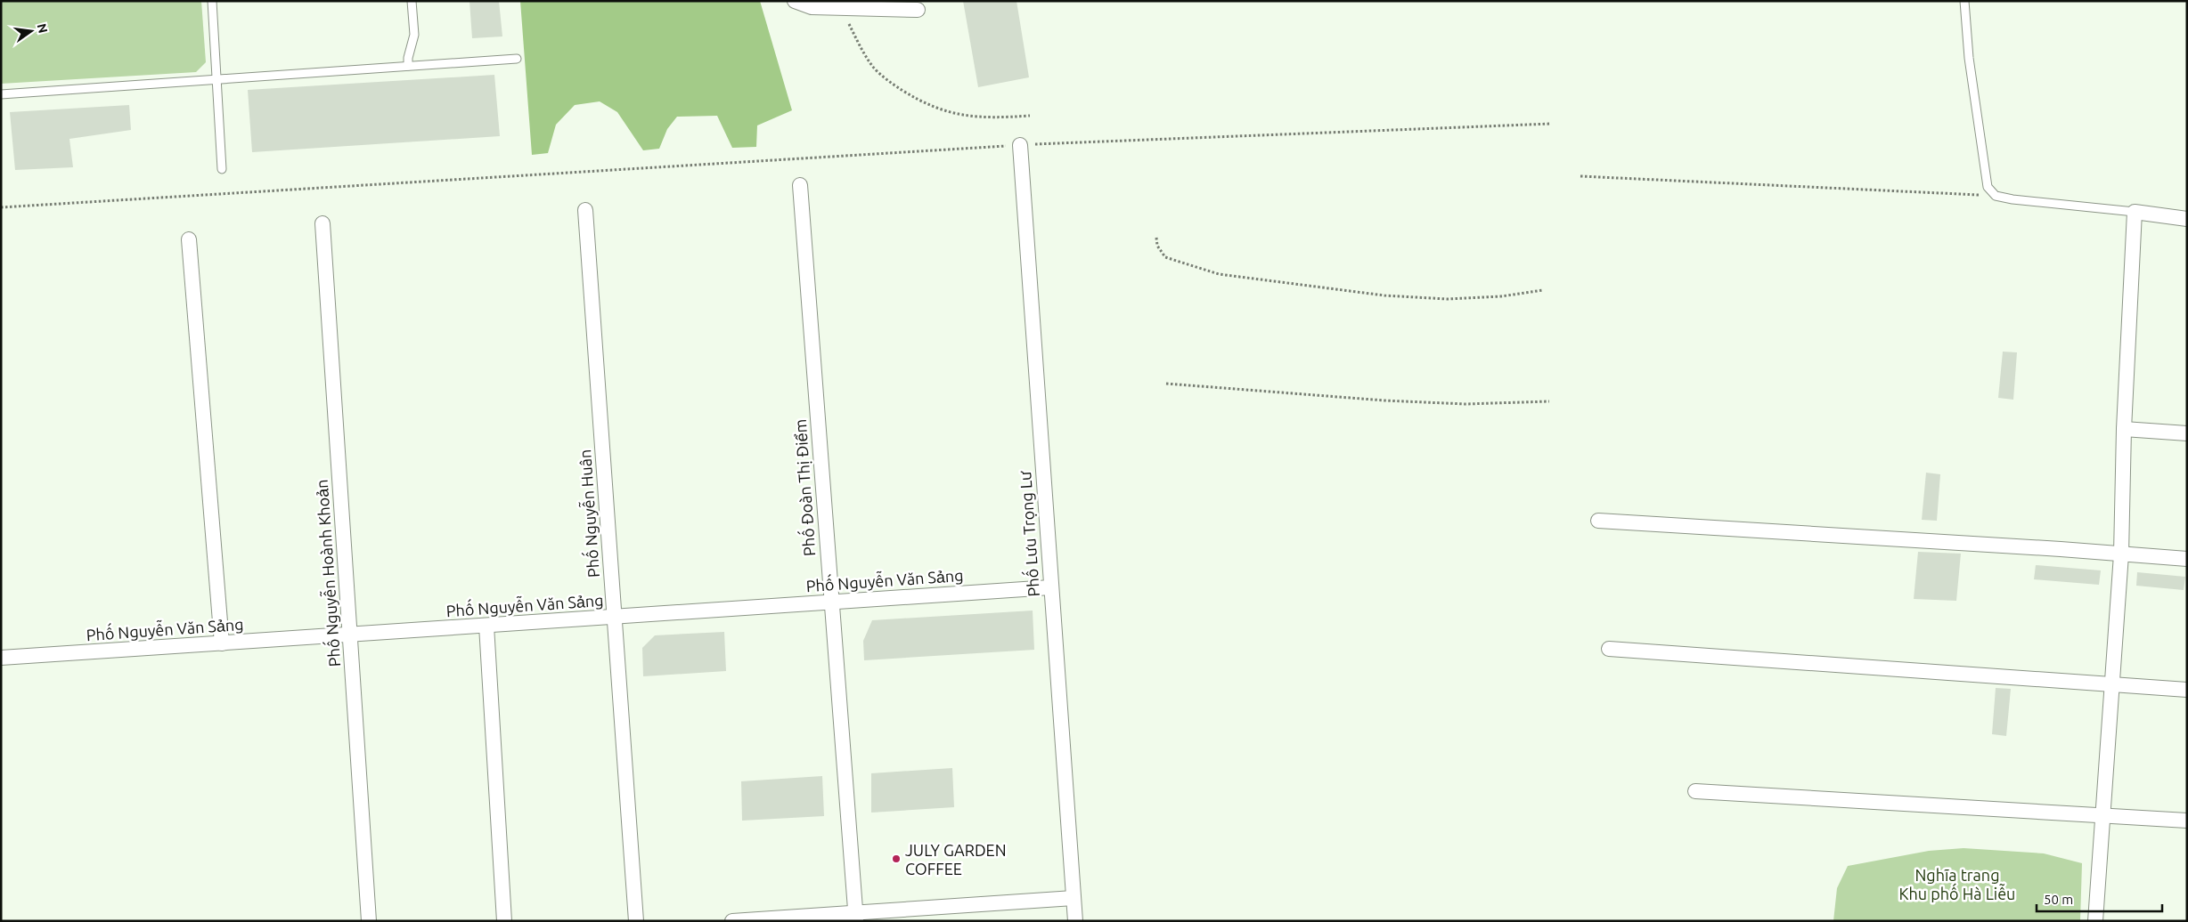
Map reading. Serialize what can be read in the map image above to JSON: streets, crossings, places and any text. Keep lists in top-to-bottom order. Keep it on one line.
{"streets":{"street":["Phố Đoàn Thị Điểm","Phố Nguyễn Huân","Phố Lưu Trọng Lư","Phố Nguyễn Hoành Khoản","Phố Nguyễn Văn Sảng"]},"crossings":[["Phố Đoàn Thị Điểm","Phố Nguyễn Văn Sảng"],["Phố Nguyễn Huân","Phố Nguyễn Văn Sảng"],["Phố Lưu Trọng Lư","Phố Nguyễn Văn Sảng"],["Phố Nguyễn Hoành Khoản","Phố Nguyễn Văn Sảng"]],"parks":["Nghĩa trang Khu phố Hà Liễu"],"places":["JULY GARDEN COFFEE"],"scale_bar":"50 m","north":"right"}
